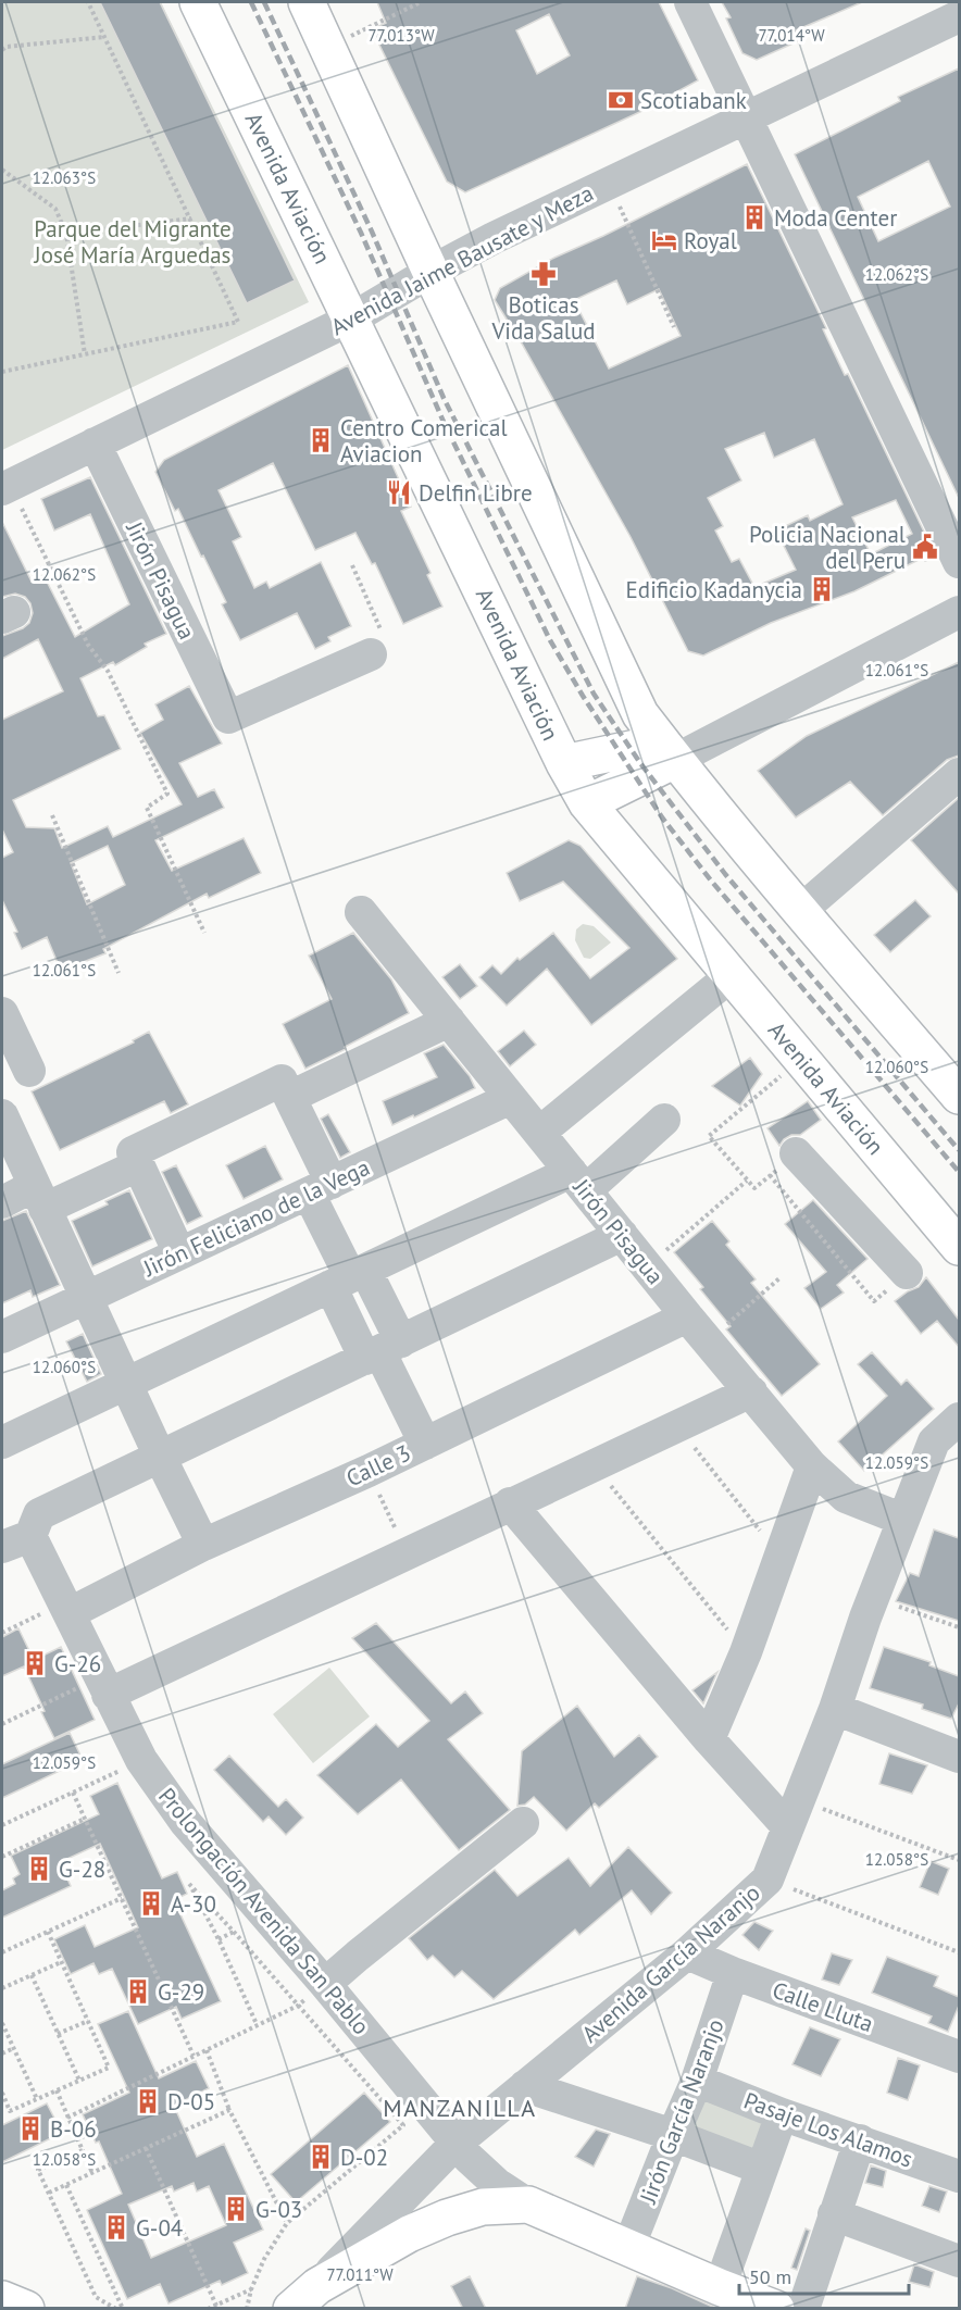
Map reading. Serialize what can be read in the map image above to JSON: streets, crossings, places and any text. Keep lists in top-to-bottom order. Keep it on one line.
{"streets":{"main road":["Avenida Aviación","Prolongación Avenida San Pablo"],"street":["Avenida Jaime Bausate y Meza","Jirón Pisagua","Jirón Feliciano de la Vega","Calle 3","Avenida García Naranjo","Calle Lluta","Jirón García Naranjo","Pasaje Los Alamos"]},"crossings":[["Avenida Aviación","Avenida Jaime Bausate y Meza"],["Avenida Jaime Bausate y Meza","Jirón Pisagua"],["Jirón Pisagua","Jirón Feliciano de la Vega"],["Jirón Pisagua","Calle 3"],["Jirón Pisagua","Avenida García Naranjo"],["Calle 3","Prolongación Avenida San Pablo"],["Prolongación Avenida San Pablo","Avenida García Naranjo"],["Prolongación Avenida San Pablo","Jirón García Naranjo"],["Avenida García Naranjo","Calle Lluta"],["Calle Lluta","Jirón García Naranjo"],["Jirón García Naranjo","Pasaje Los Alamos"]],"districts":["MANZANILLA"],"parks":["Parque del Migrante José María Arguedas"],"places":{"bank":["Scotiabank"],"building":["Moda Center","Centro Comerical Aviacion","Edificio Kadanycia","G-26","G-28","A-30","G-29","D-05","B-06","D-02","G-03","G-04"],"hotel":["Royal"],"pharmacy":["Boticas Vida Salud"],"restaurant":["Delfin Libre"],"public building":["Policia Nacional del Peru"]},"scale_bar":"50 m","coordinates":["77.013°W","77.014°W","12.063°S","12.062°S","12.061°S","12.060°S","12.059°S","12.058°S","77.011°W"]}
